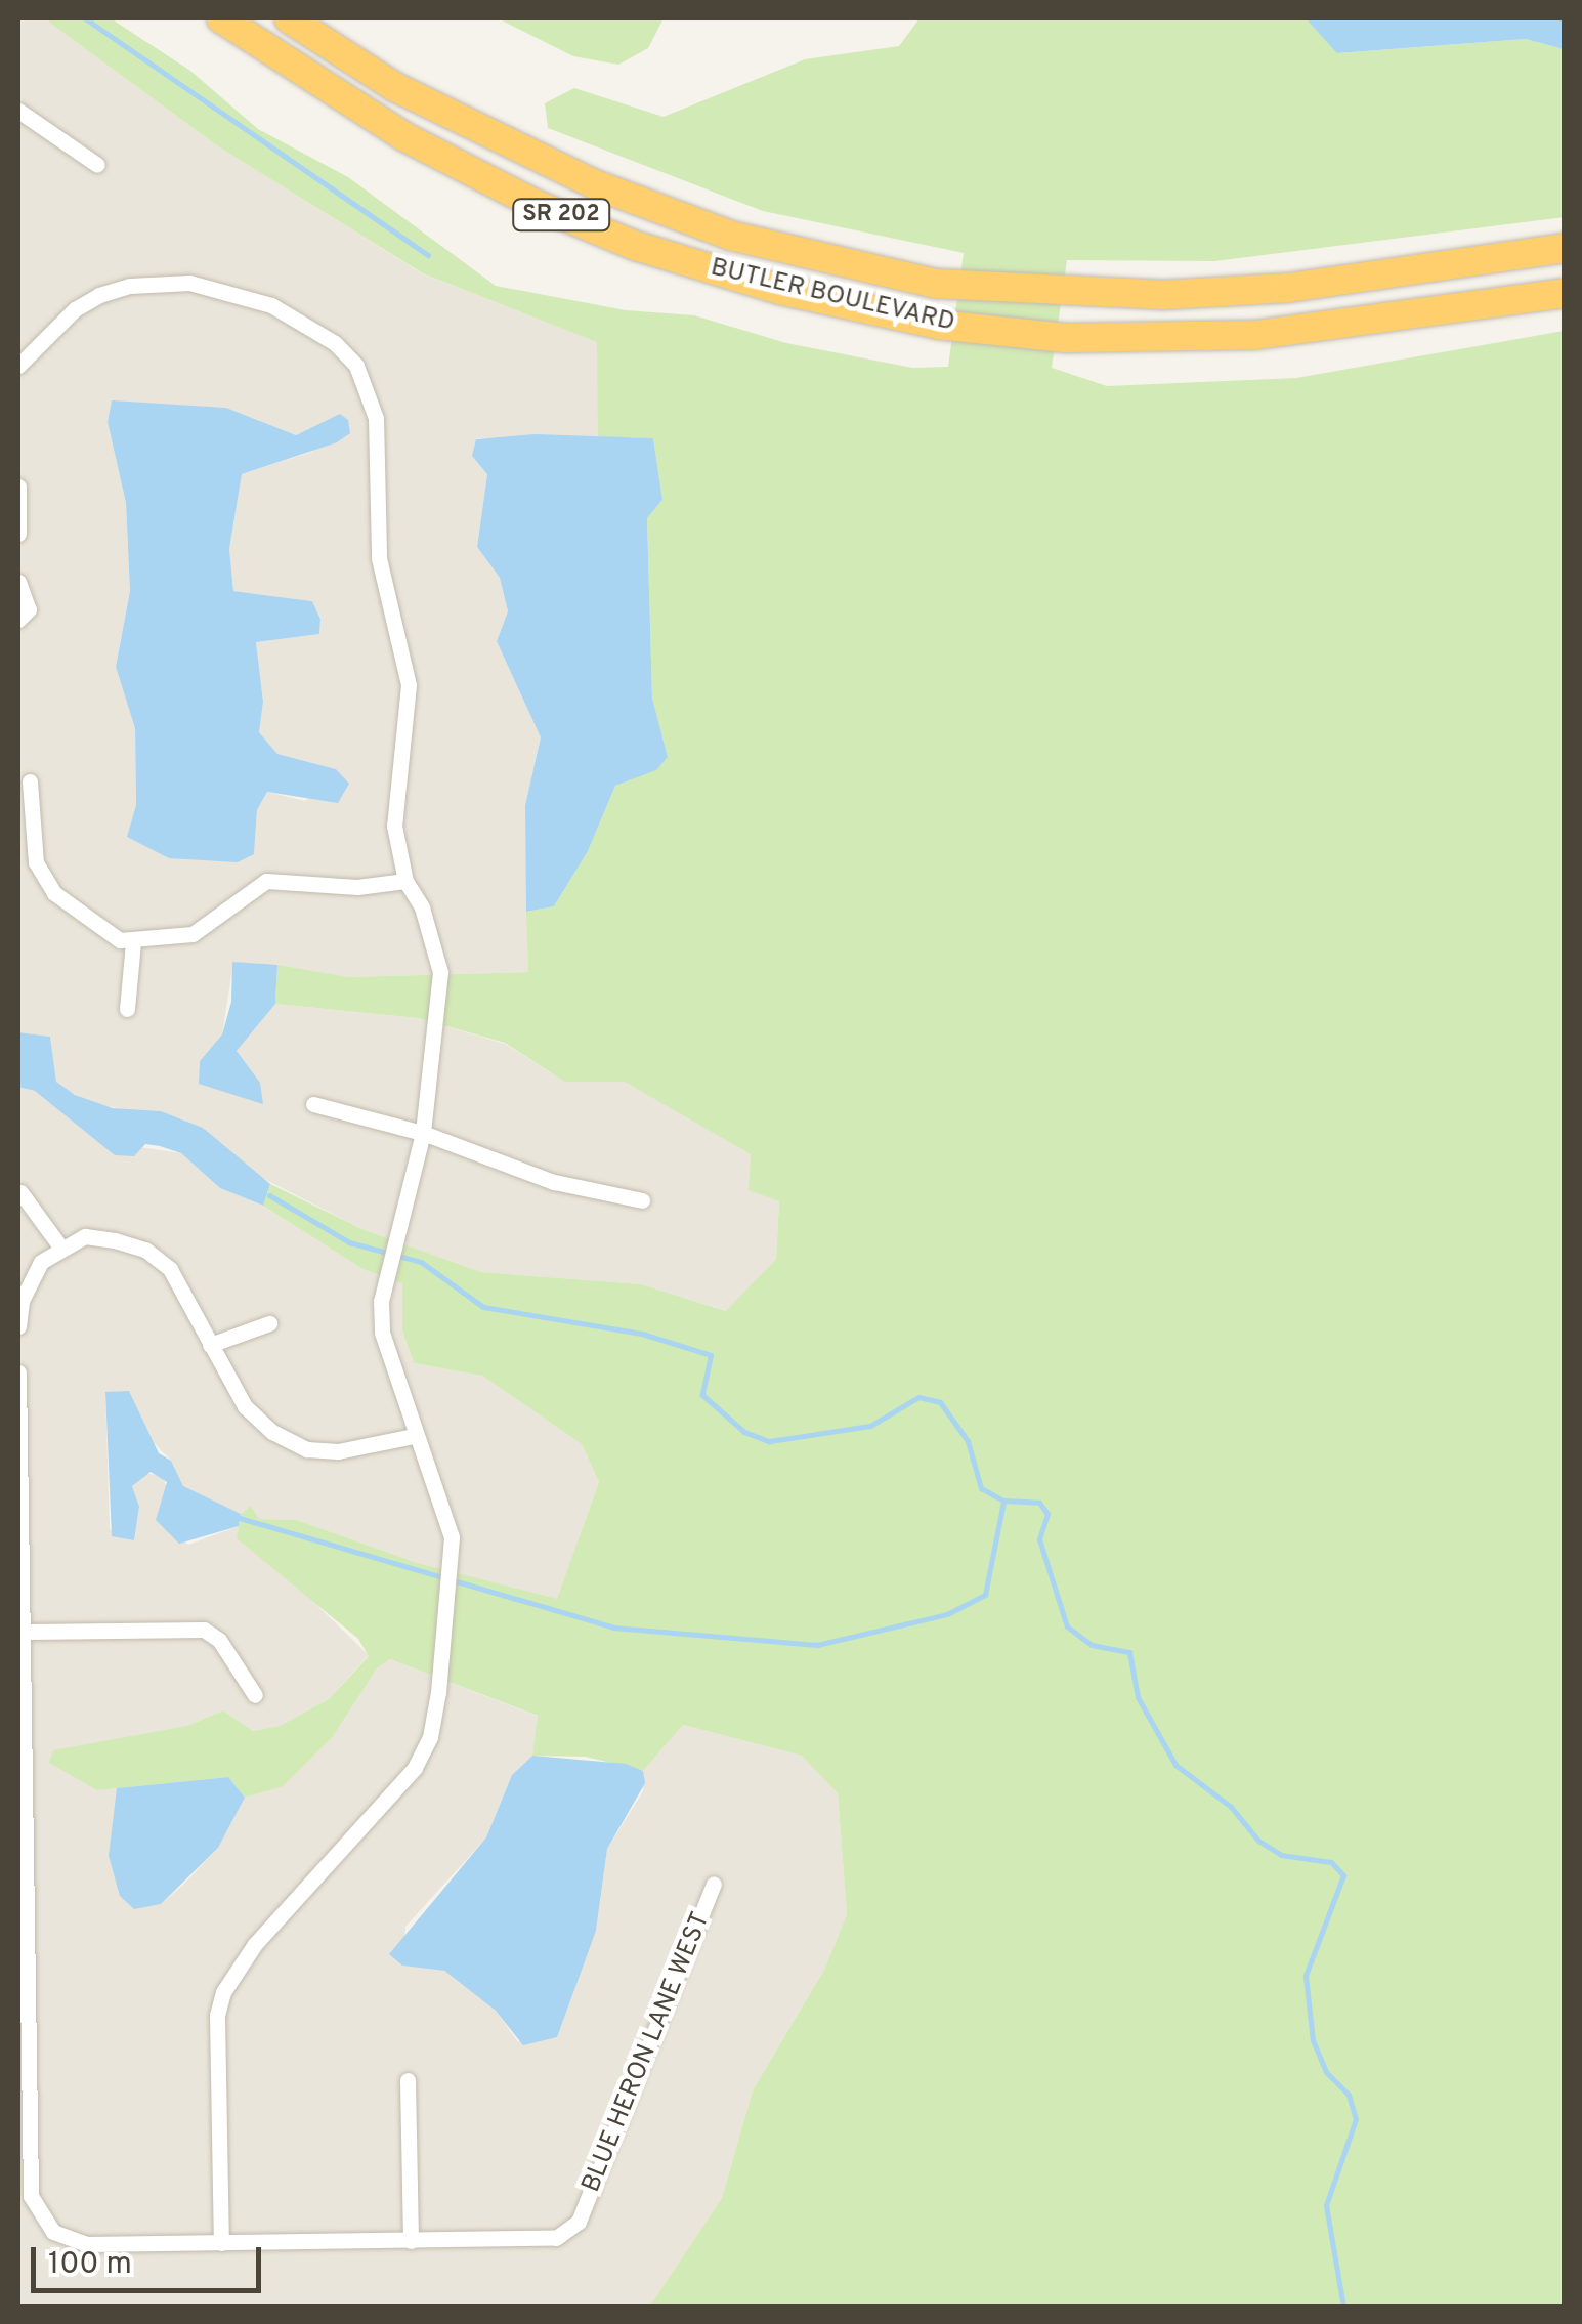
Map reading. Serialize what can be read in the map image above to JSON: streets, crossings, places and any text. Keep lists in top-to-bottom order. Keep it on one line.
{"streets":{"highway":["SR 202","BUTLER BOULEVARD"],"street":["BLUE HERON LANE WEST"]},"scale_bar":"100 m"}
